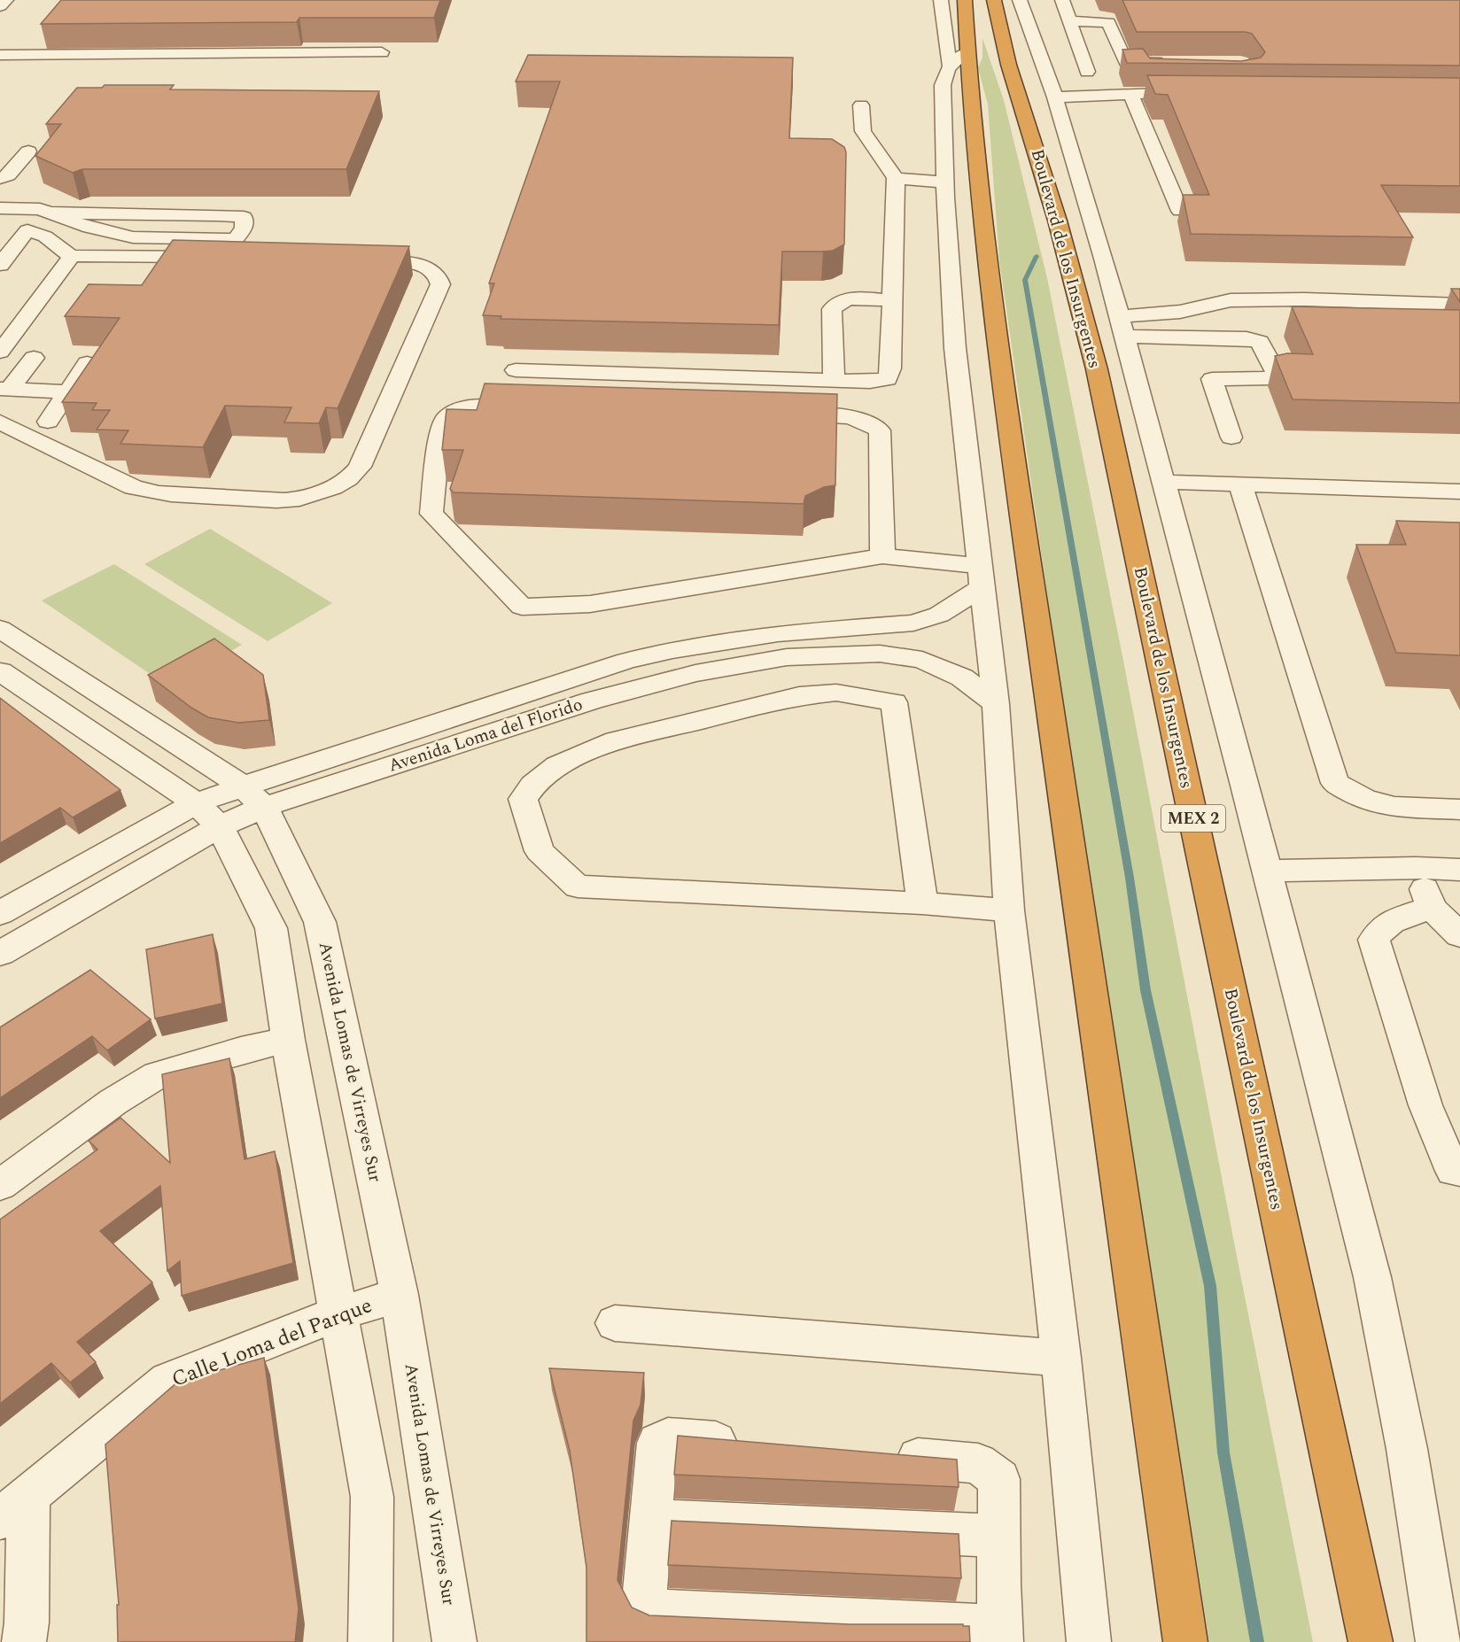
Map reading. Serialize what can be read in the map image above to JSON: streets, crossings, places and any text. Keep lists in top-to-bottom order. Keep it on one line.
{"streets":{"highway":["Boulevard de los Insurgentes","MEX 2"],"street":["Avenida Loma del Florido","Avenida Lomas de Virreyes Sur","Calle Loma del Parque"]},"crossings":[["Avenida Loma del Florido","Avenida Lomas de Virreyes Sur"],["Avenida Lomas de Virreyes Sur","Calle Loma del Parque"]]}
